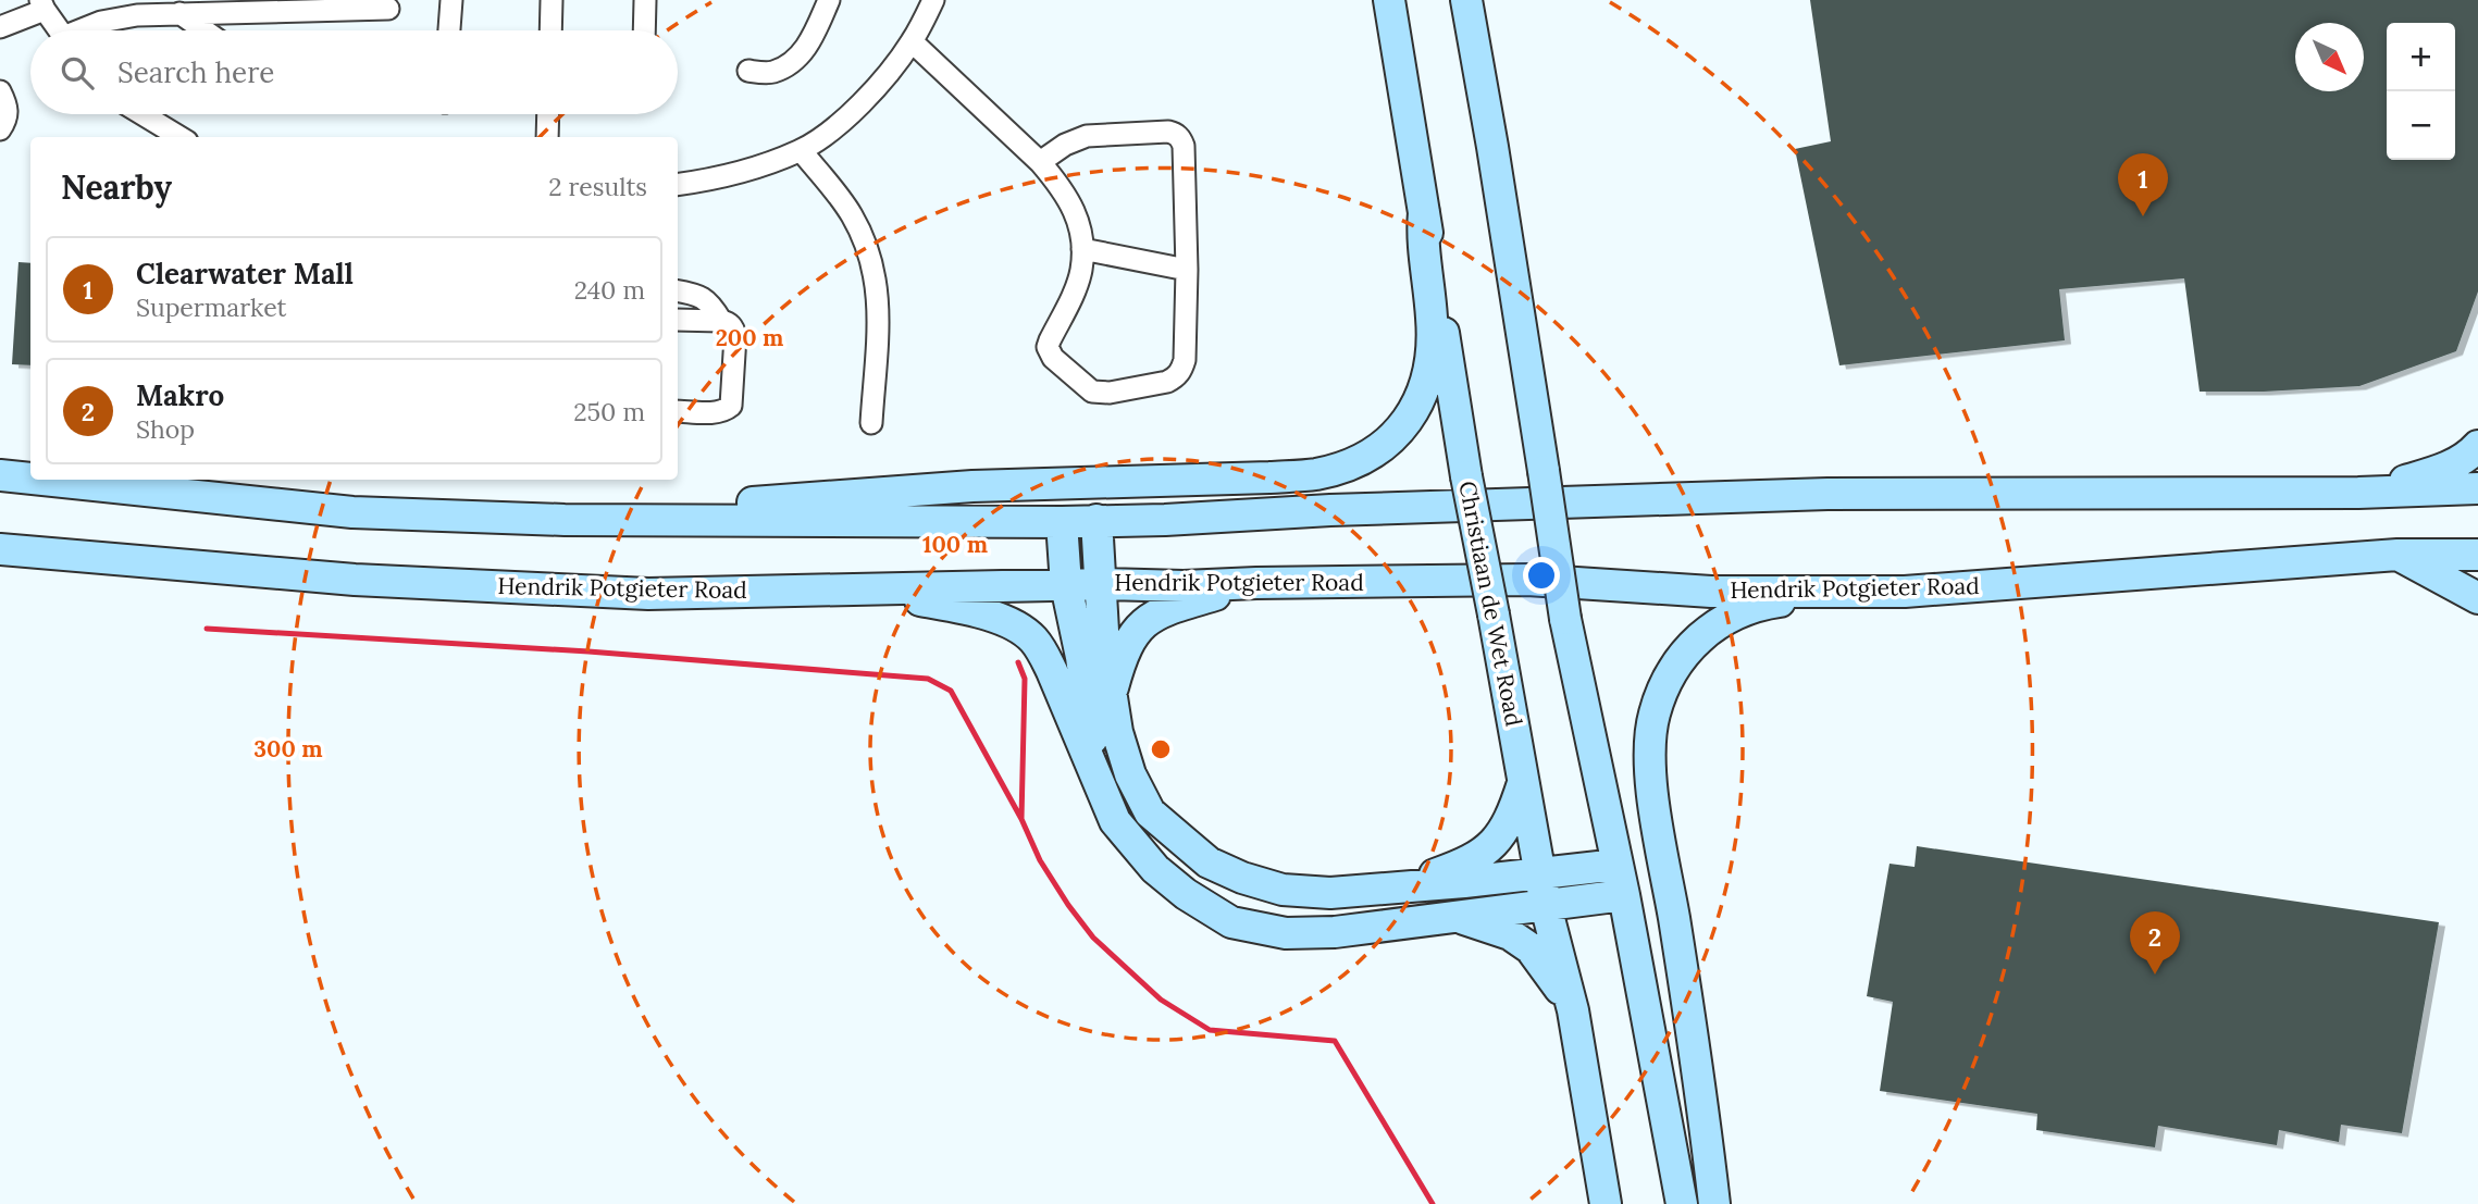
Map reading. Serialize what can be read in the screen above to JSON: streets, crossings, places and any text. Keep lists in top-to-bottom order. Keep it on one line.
{"streets":{"main road":["Hendrik Potgieter Road","Christiaan de Wet Road"]},"north":"bottom right","page":{"map_buttons":["+","−"],"search":"Search here","heading":["Nearby","2 results"],"pins":["1","2"],"list":[{"mark":"1","name":"Clearwater Mall","note":"Supermarket","value":"240 m"},{"mark":"2","name":"Makro","note":"Shop","value":"250 m"}]},"rings":["200 m","100 m","300 m"]}
